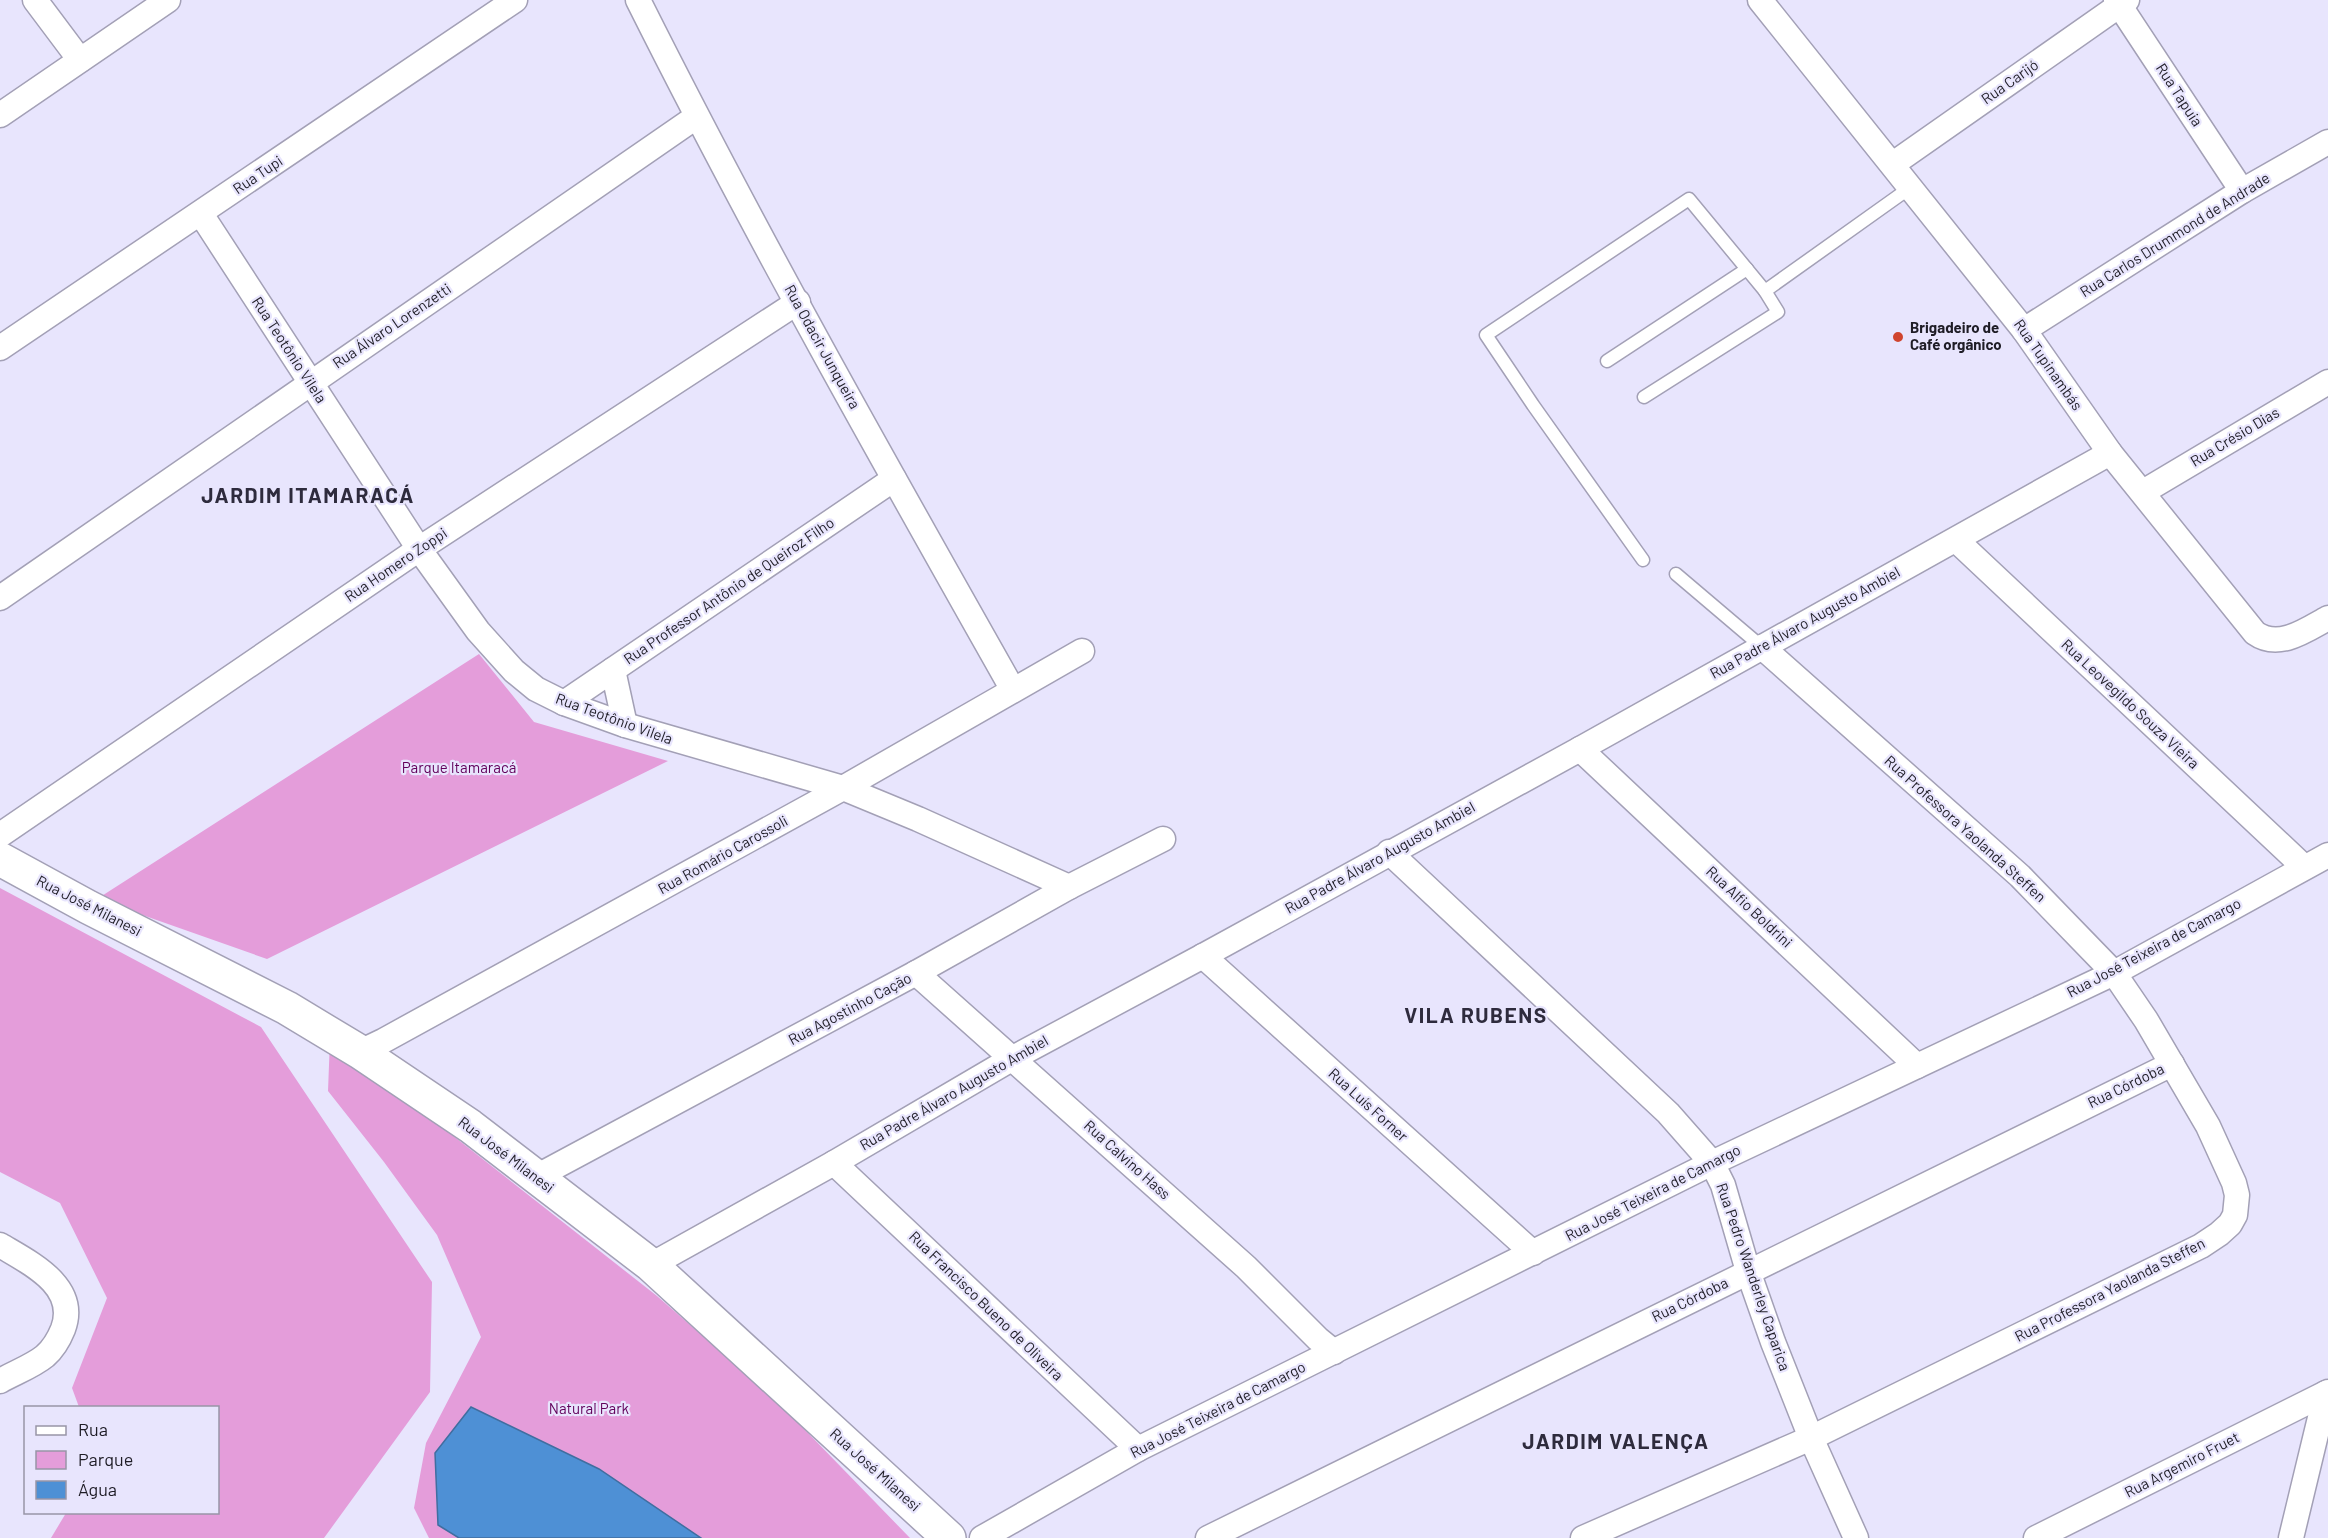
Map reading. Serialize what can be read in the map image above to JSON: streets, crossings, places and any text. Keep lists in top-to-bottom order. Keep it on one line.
{"streets":{"street":["Rua Carijó","Rua Tapuia","Rua Tupi","Rua Carlos Drummond de Andrade","Rua Álvaro Lorenzetti","Rua Odacir Junqueira","Rua Teotônio Vilela","Rua Tupinambás","Rua Crésio Dias","Rua Homero Zoppi","Rua Professor Antônio de Queiroz Filho","Rua Padre Álvaro Augusto Ambiel","Rua Leovegildo Souza Vieira","Rua Professora Yaolanda Steffen","Rua Romário Carossoli","Rua José Milanesi","Rua Alfio Boldrini","Rua José Teixeira de Camargo","Rua Agostinho Cação","Rua Córdoba","Rua Luís Forner","Rua Calvino Hass","Rua Pedro Wanderley Caparica","Rua Francisco Bueno de Oliveira","Rua Argemiro Fruet"]},"crossings":[["Rua Carijó","Rua Tapuia"],["Rua Carijó","Rua Tupinambás"],["Rua Tapuia","Rua Carlos Drummond de Andrade"],["Rua Tupi","Rua Teotônio Vilela"],["Rua Carlos Drummond de Andrade","Rua Tupinambás"],["Rua Álvaro Lorenzetti","Rua Odacir Junqueira"],["Rua Álvaro Lorenzetti","Rua Teotônio Vilela"],["Rua Odacir Junqueira","Rua Homero Zoppi"],["Rua Odacir Junqueira","Rua Professor Antônio de Queiroz Filho"],["Rua Odacir Junqueira","Rua Romário Carossoli"],["Rua Teotônio Vilela","Rua Homero Zoppi"],["Rua Teotônio Vilela","Rua Professor Antônio de Queiroz Filho"],["Rua Teotônio Vilela","Rua Romário Carossoli"],["Rua Teotônio Vilela","Rua Agostinho Cação"],["Rua Tupinambás","Rua Crésio Dias"],["Rua Tupinambás","Rua Padre Álvaro Augusto Ambiel"],["Rua Padre Álvaro Augusto Ambiel","Rua Leovegildo Souza Vieira"],["Rua Padre Álvaro Augusto Ambiel","Rua Professora Yaolanda Steffen"],["Rua Padre Álvaro Augusto Ambiel","Rua José Milanesi"],["Rua Padre Álvaro Augusto Ambiel","Rua Alfio Boldrini"],["Rua Padre Álvaro Augusto Ambiel","Rua Luís Forner"],["Rua Padre Álvaro Augusto Ambiel","Rua Calvino Hass"],["Rua Padre Álvaro Augusto Ambiel","Rua Pedro Wanderley Caparica"],["Rua Padre Álvaro Augusto Ambiel","Rua Francisco Bueno de Oliveira"],["Rua Leovegildo Souza Vieira","Rua José Teixeira de Camargo"],["Rua Professora Yaolanda Steffen","Rua José Teixeira de Camargo"],["Rua Professora Yaolanda Steffen","Rua Córdoba"],["Rua Professora Yaolanda Steffen","Rua Pedro Wanderley Caparica"],["Rua Romário Carossoli","Rua José Milanesi"],["Rua José Milanesi","Rua Agostinho Cação"],["Rua Alfio Boldrini","Rua José Teixeira de Camargo"],["Rua José Teixeira de Camargo","Rua Luís Forner"],["Rua José Teixeira de Camargo","Rua Calvino Hass"],["Rua José Teixeira de Camargo","Rua Pedro Wanderley Caparica"],["Rua José Teixeira de Camargo","Rua Francisco Bueno de Oliveira"],["Rua Agostinho Cação","Rua Calvino Hass"],["Rua Córdoba","Rua Pedro Wanderley Caparica"]],"districts":["JARDIM ITAMARACÁ","VILA RUBENS","JARDIM VALENÇA"],"parks":["Parque Itamaracá","Natural Park"],"places":["Brigadeiro de Café orgânico"],"legend":["Rua","Parque","Água"]}
